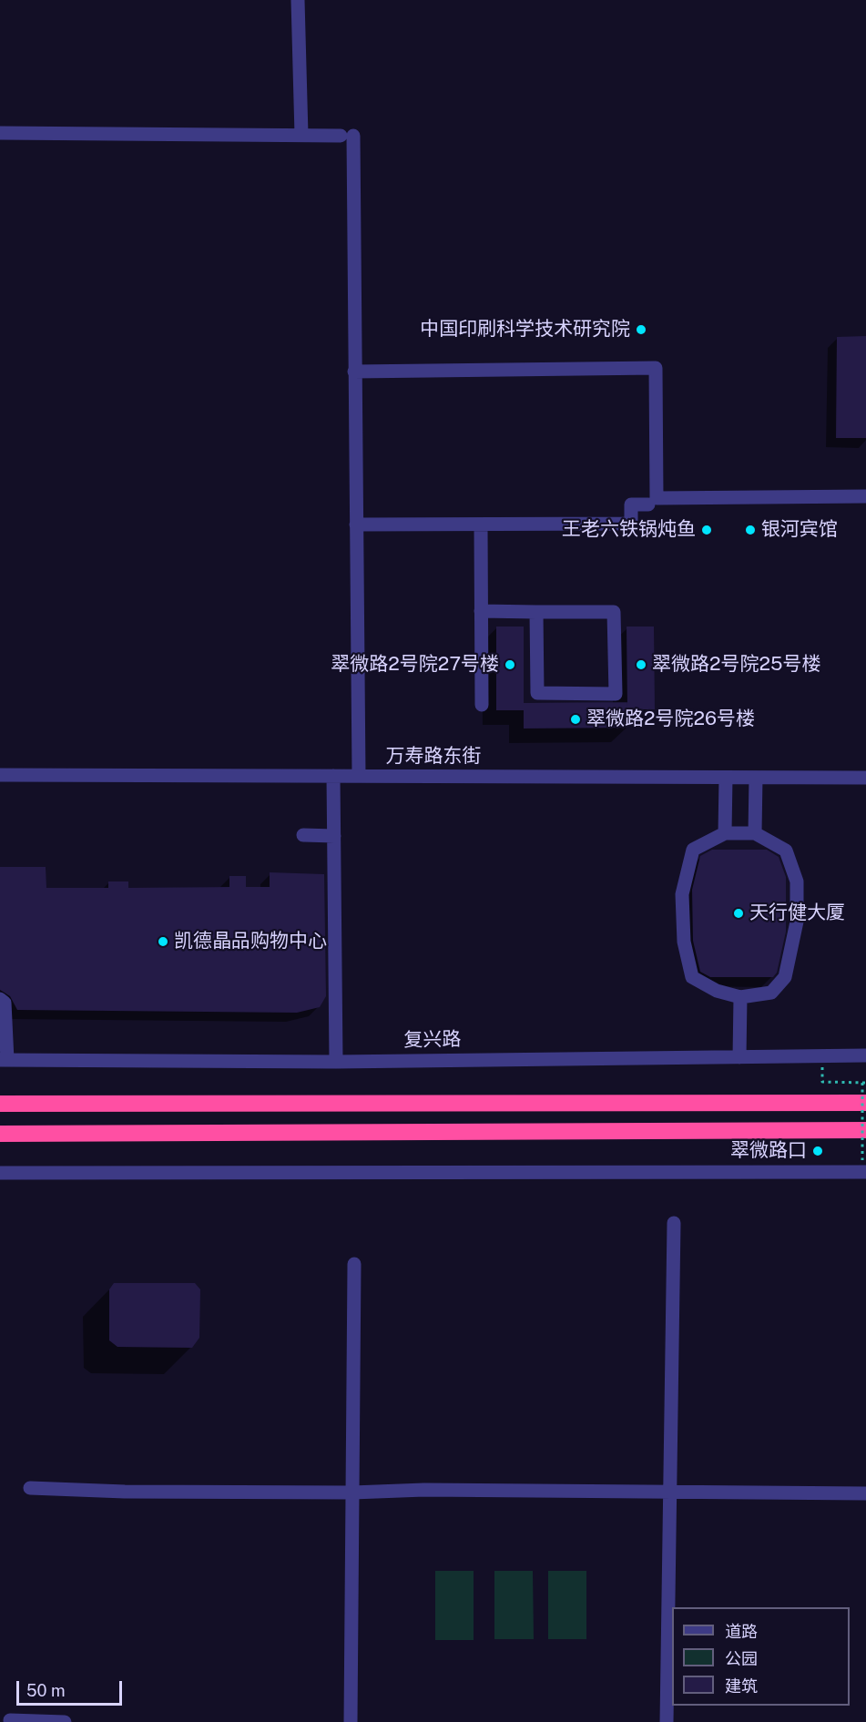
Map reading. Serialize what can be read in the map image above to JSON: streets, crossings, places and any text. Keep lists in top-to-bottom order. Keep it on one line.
{"streets":{"street":["万寿路东街","复兴路"]},"places":["中国印刷科学技术研究院","王老六铁锅炖鱼","银河宾馆","翠微路2号院27号楼","翠微路2号院25号楼","翠微路2号院26号楼","天行健大厦","凯德晶品购物中心","翠微路口"],"legend":["道路","公园","建筑"],"scale_bar":"50 m"}
